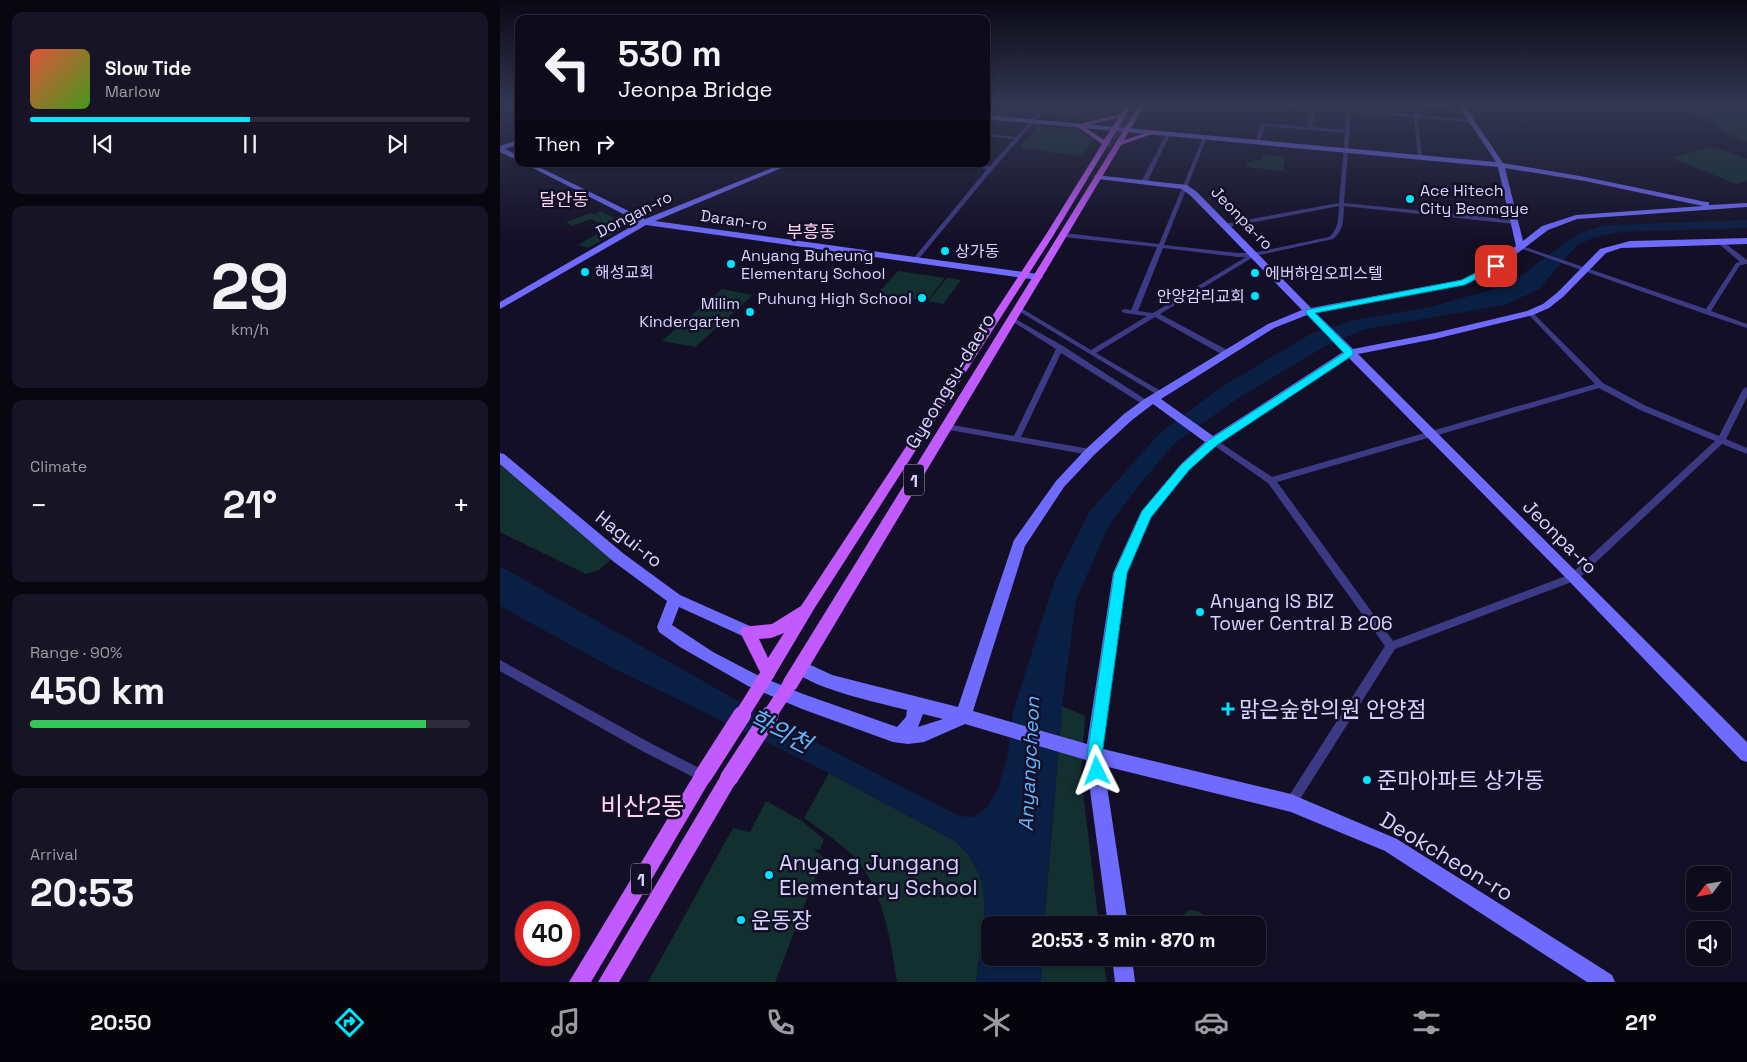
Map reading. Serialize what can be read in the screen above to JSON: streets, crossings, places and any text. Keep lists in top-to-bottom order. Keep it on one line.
{"streets":{"main road":["Gyeongsu-daero","1"],"street":["Dongan-ro","Jeonpa-ro","Daran-ro","Hagui-ro","Deokcheon-ro"]},"crossings":[["Dongan-ro","Daran-ro"],["Jeonpa-ro","Gyeongsu-daero"],["Daran-ro","Gyeongsu-daero"],["Gyeongsu-daero","1"]],"districts":["달안동","부흥동","비산2동"],"water":["학의천","Anyangcheon"],"places":{"other":["Ace Hitech City Beomgye","상가동","Anyang Buheung Elementary School","해성교회","에버하임오피스텔","안양감리교회","Puhung High School","Milim Kindergarten","Anyang IS BIZ Tower Central B 206","준마아파트 상가동","Anyang Jungang Elementary School","운동장"],"health":["맑은숲한의원 안양점"]},"north":"bottom left","page":{"turn":["530 m","Jeonpa Bridge"],"song":["Slow Tide","Marlow"],"then":"Then","tile":[["29","km/h"],"Climate",["Range · 90%","450 km"],["Arrival","20:53"]],"heat":["−","21°","+"],"limit":"40","trip":"20:53 · 3 min · 870 m","tabs":["20:50","21°"]}}
